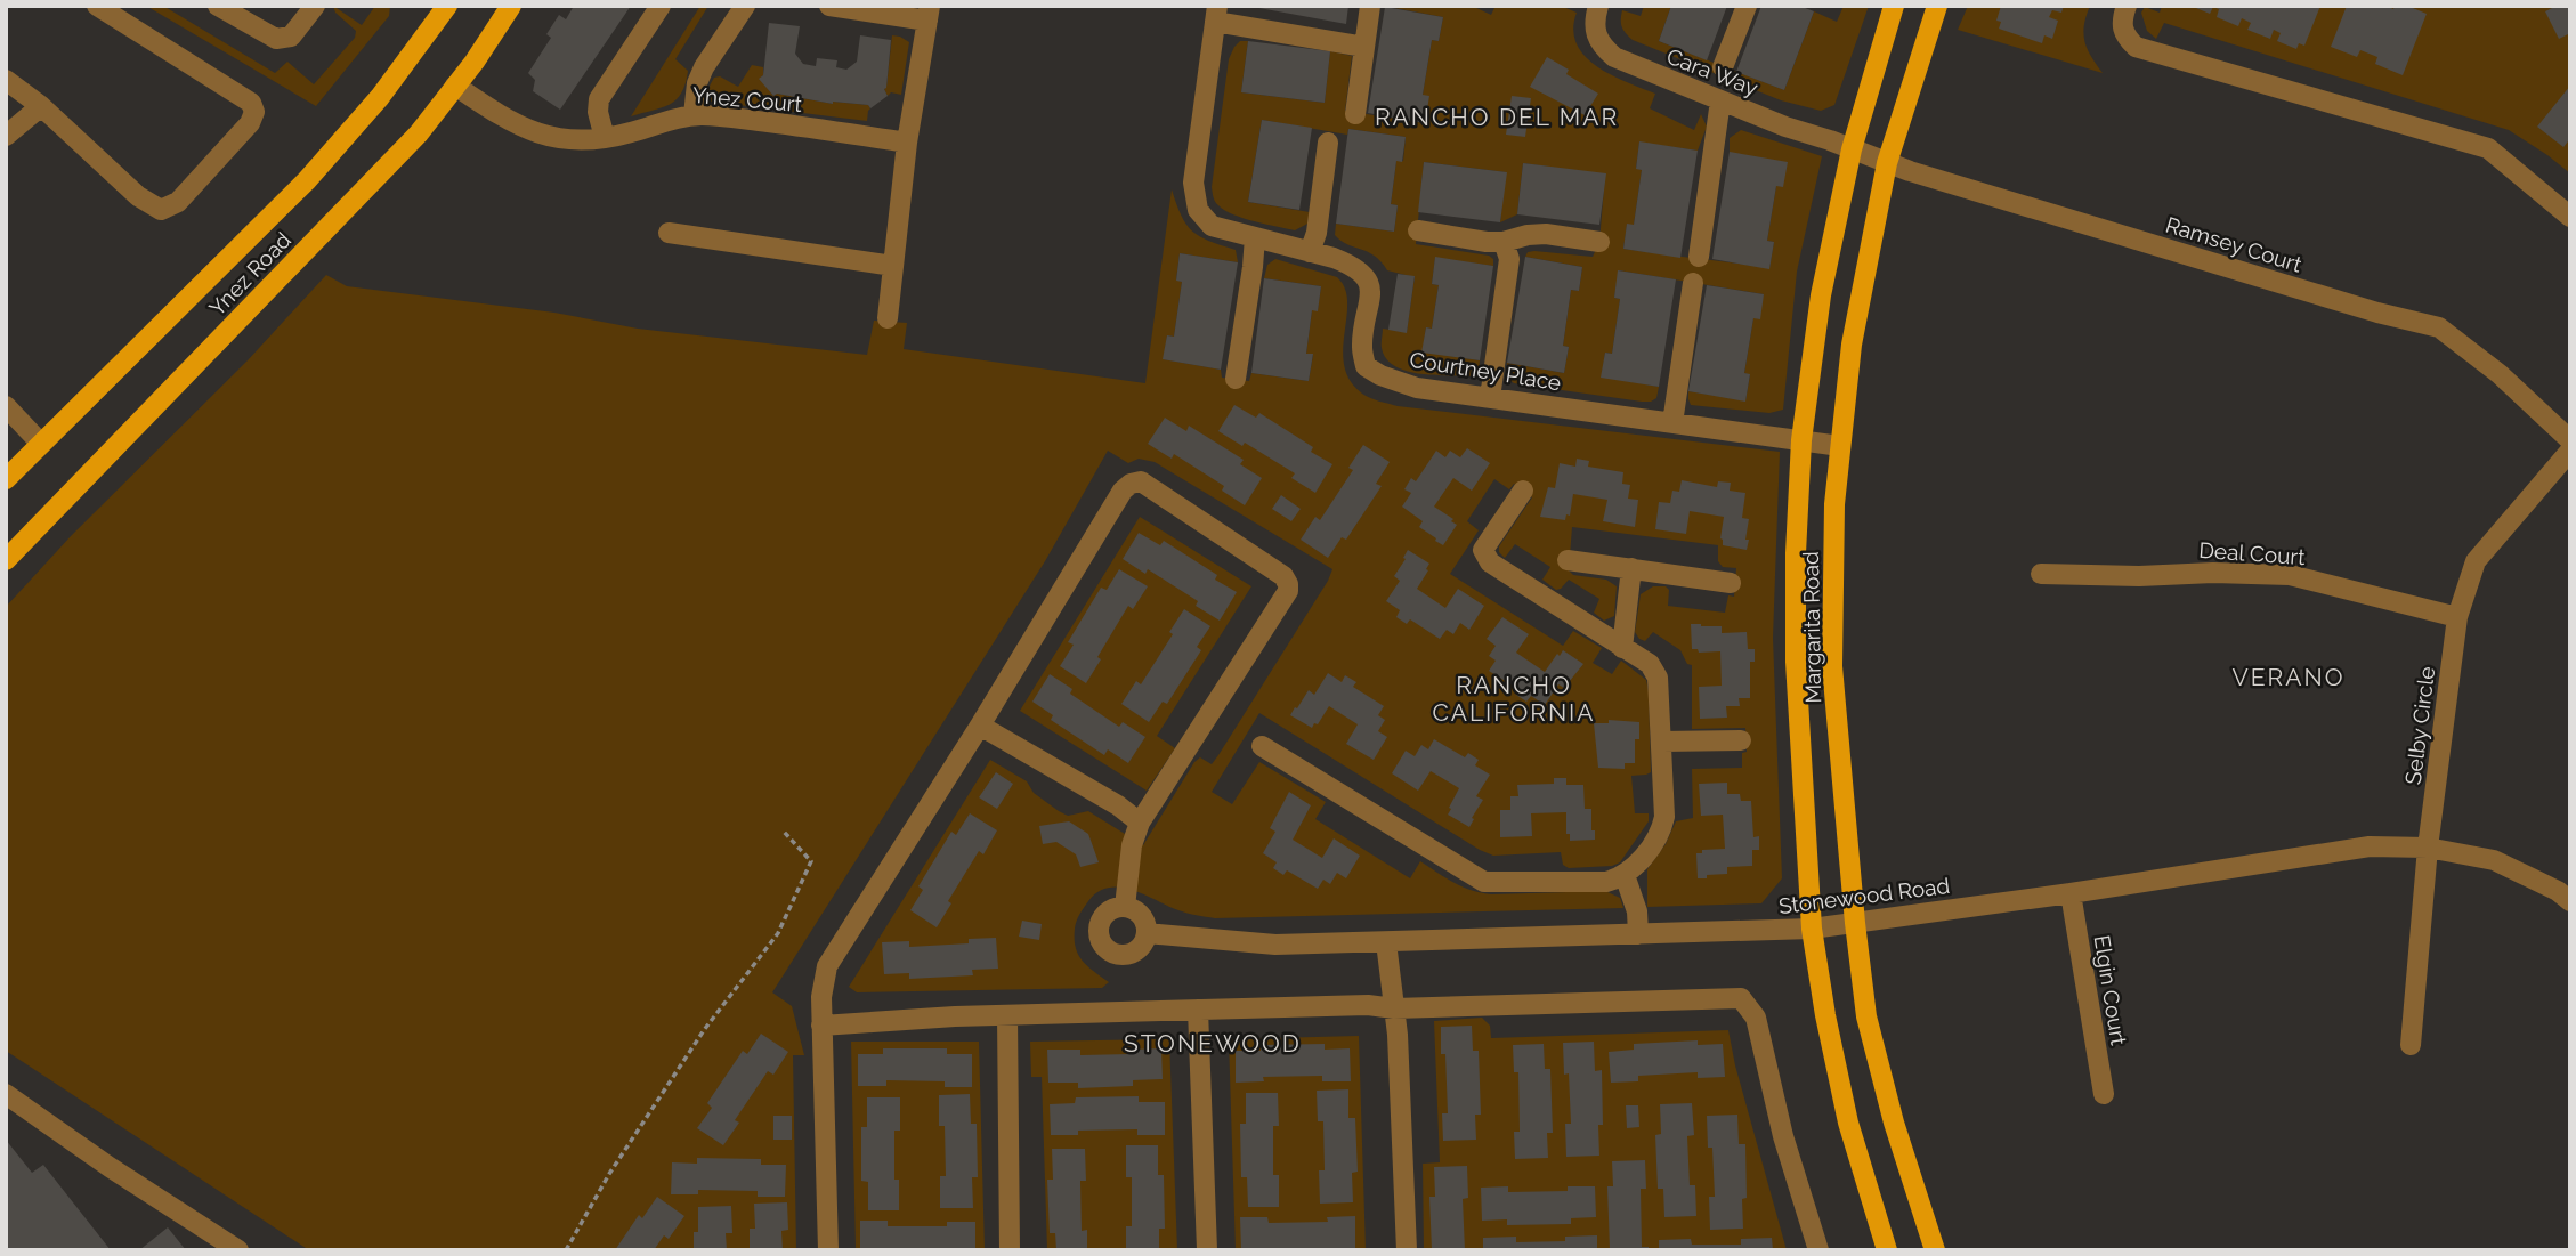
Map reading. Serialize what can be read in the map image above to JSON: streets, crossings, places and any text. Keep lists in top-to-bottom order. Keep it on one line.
{"streets":{"main road":["Ynez Road","Margarita Road"],"street":["Cara Way","Ynez Court","Ramsey Court","Courtney Place","Deal Court","Selby Circle","Stonewood Road","Elgin Court"]},"crossings":[["Cara Way","Ramsey Court"],["Cara Way","Margarita Road"],["Ynez Court","Ynez Road"],["Ramsey Court","Margarita Road"],["Courtney Place","Margarita Road"],["Deal Court","Selby Circle"],["Margarita Road","Stonewood Road"],["Selby Circle","Stonewood Road"],["Stonewood Road","Elgin Court"]],"districts":["RANCHO DEL MAR","VERANO","RANCHO CALIFORNIA","STONEWOOD"]}
